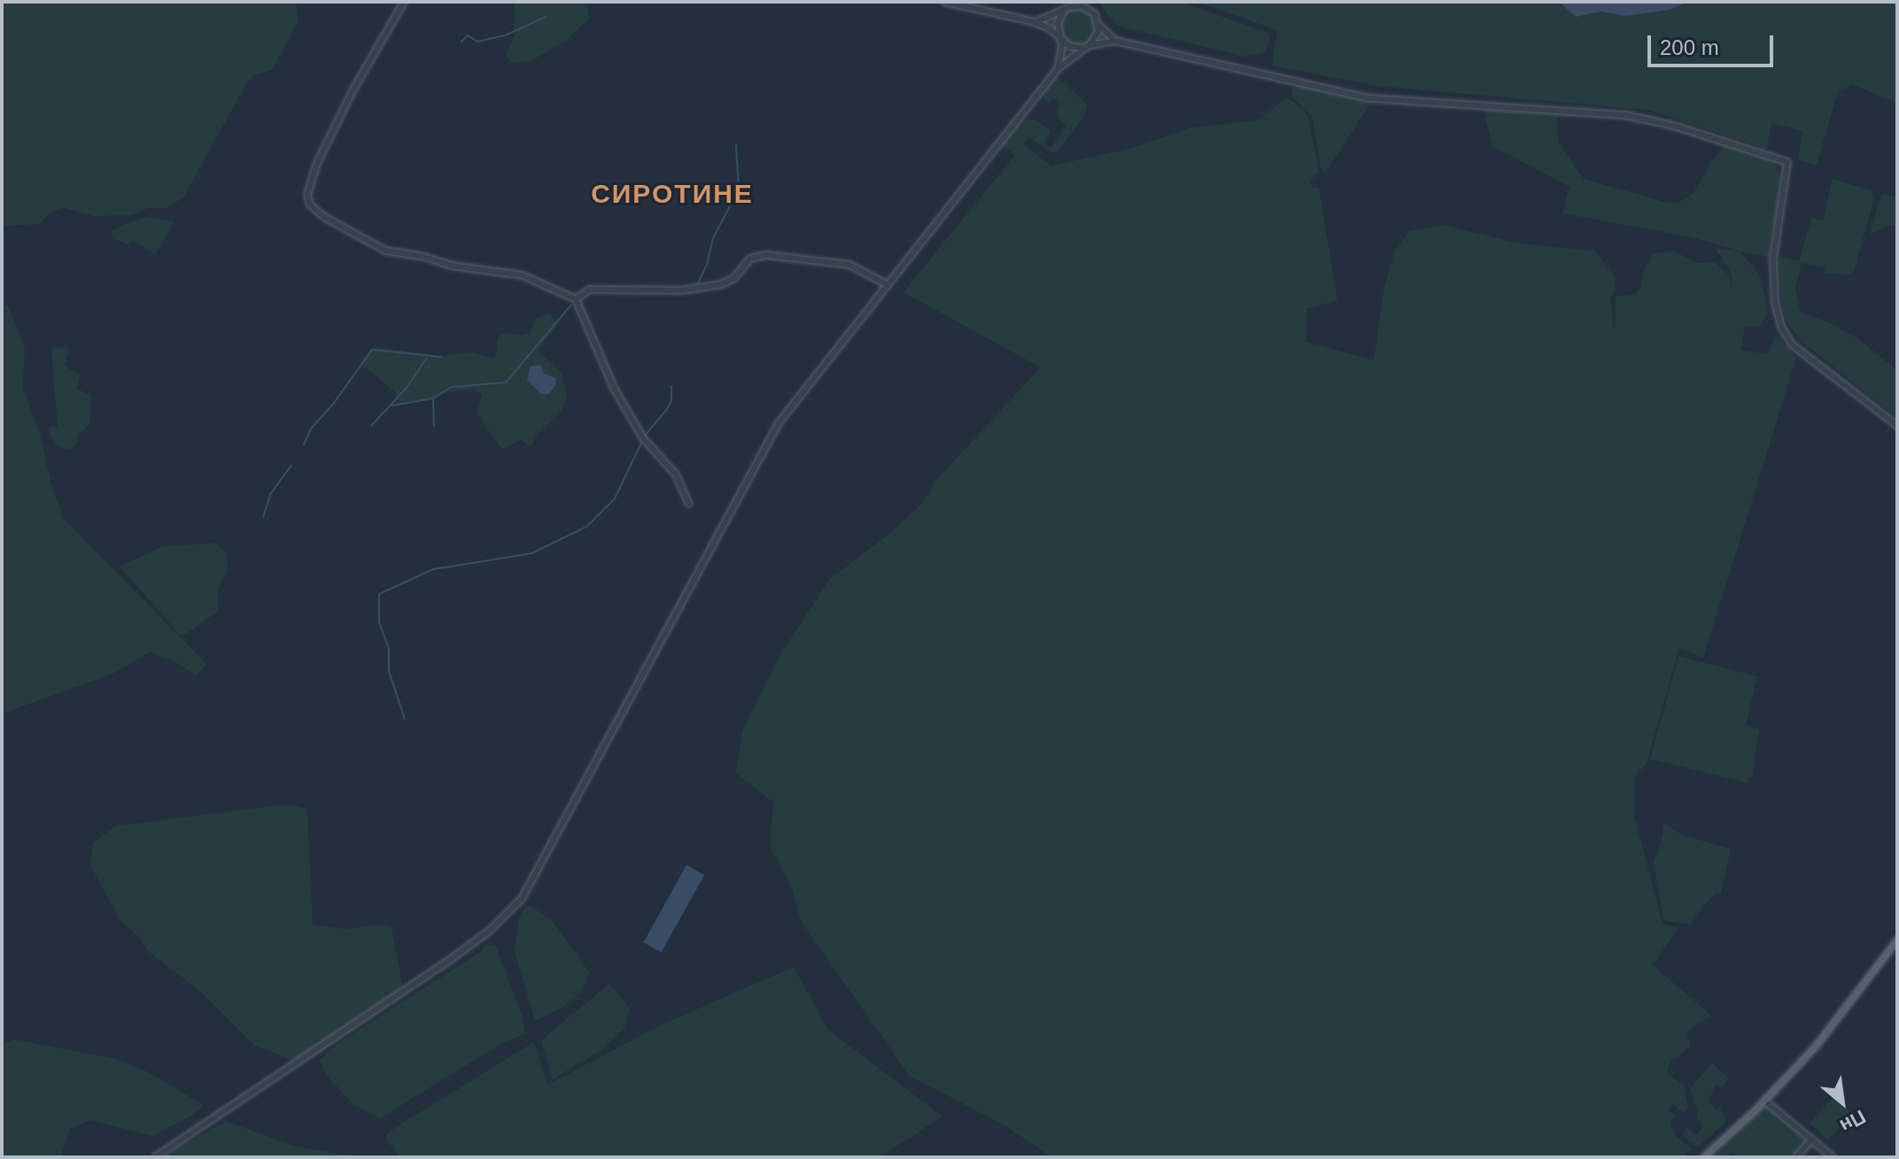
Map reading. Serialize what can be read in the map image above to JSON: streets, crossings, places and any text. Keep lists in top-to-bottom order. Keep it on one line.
{"districts":["СИРОТИНЕ"],"scale_bar":"200 m","north":"bottom right"}
